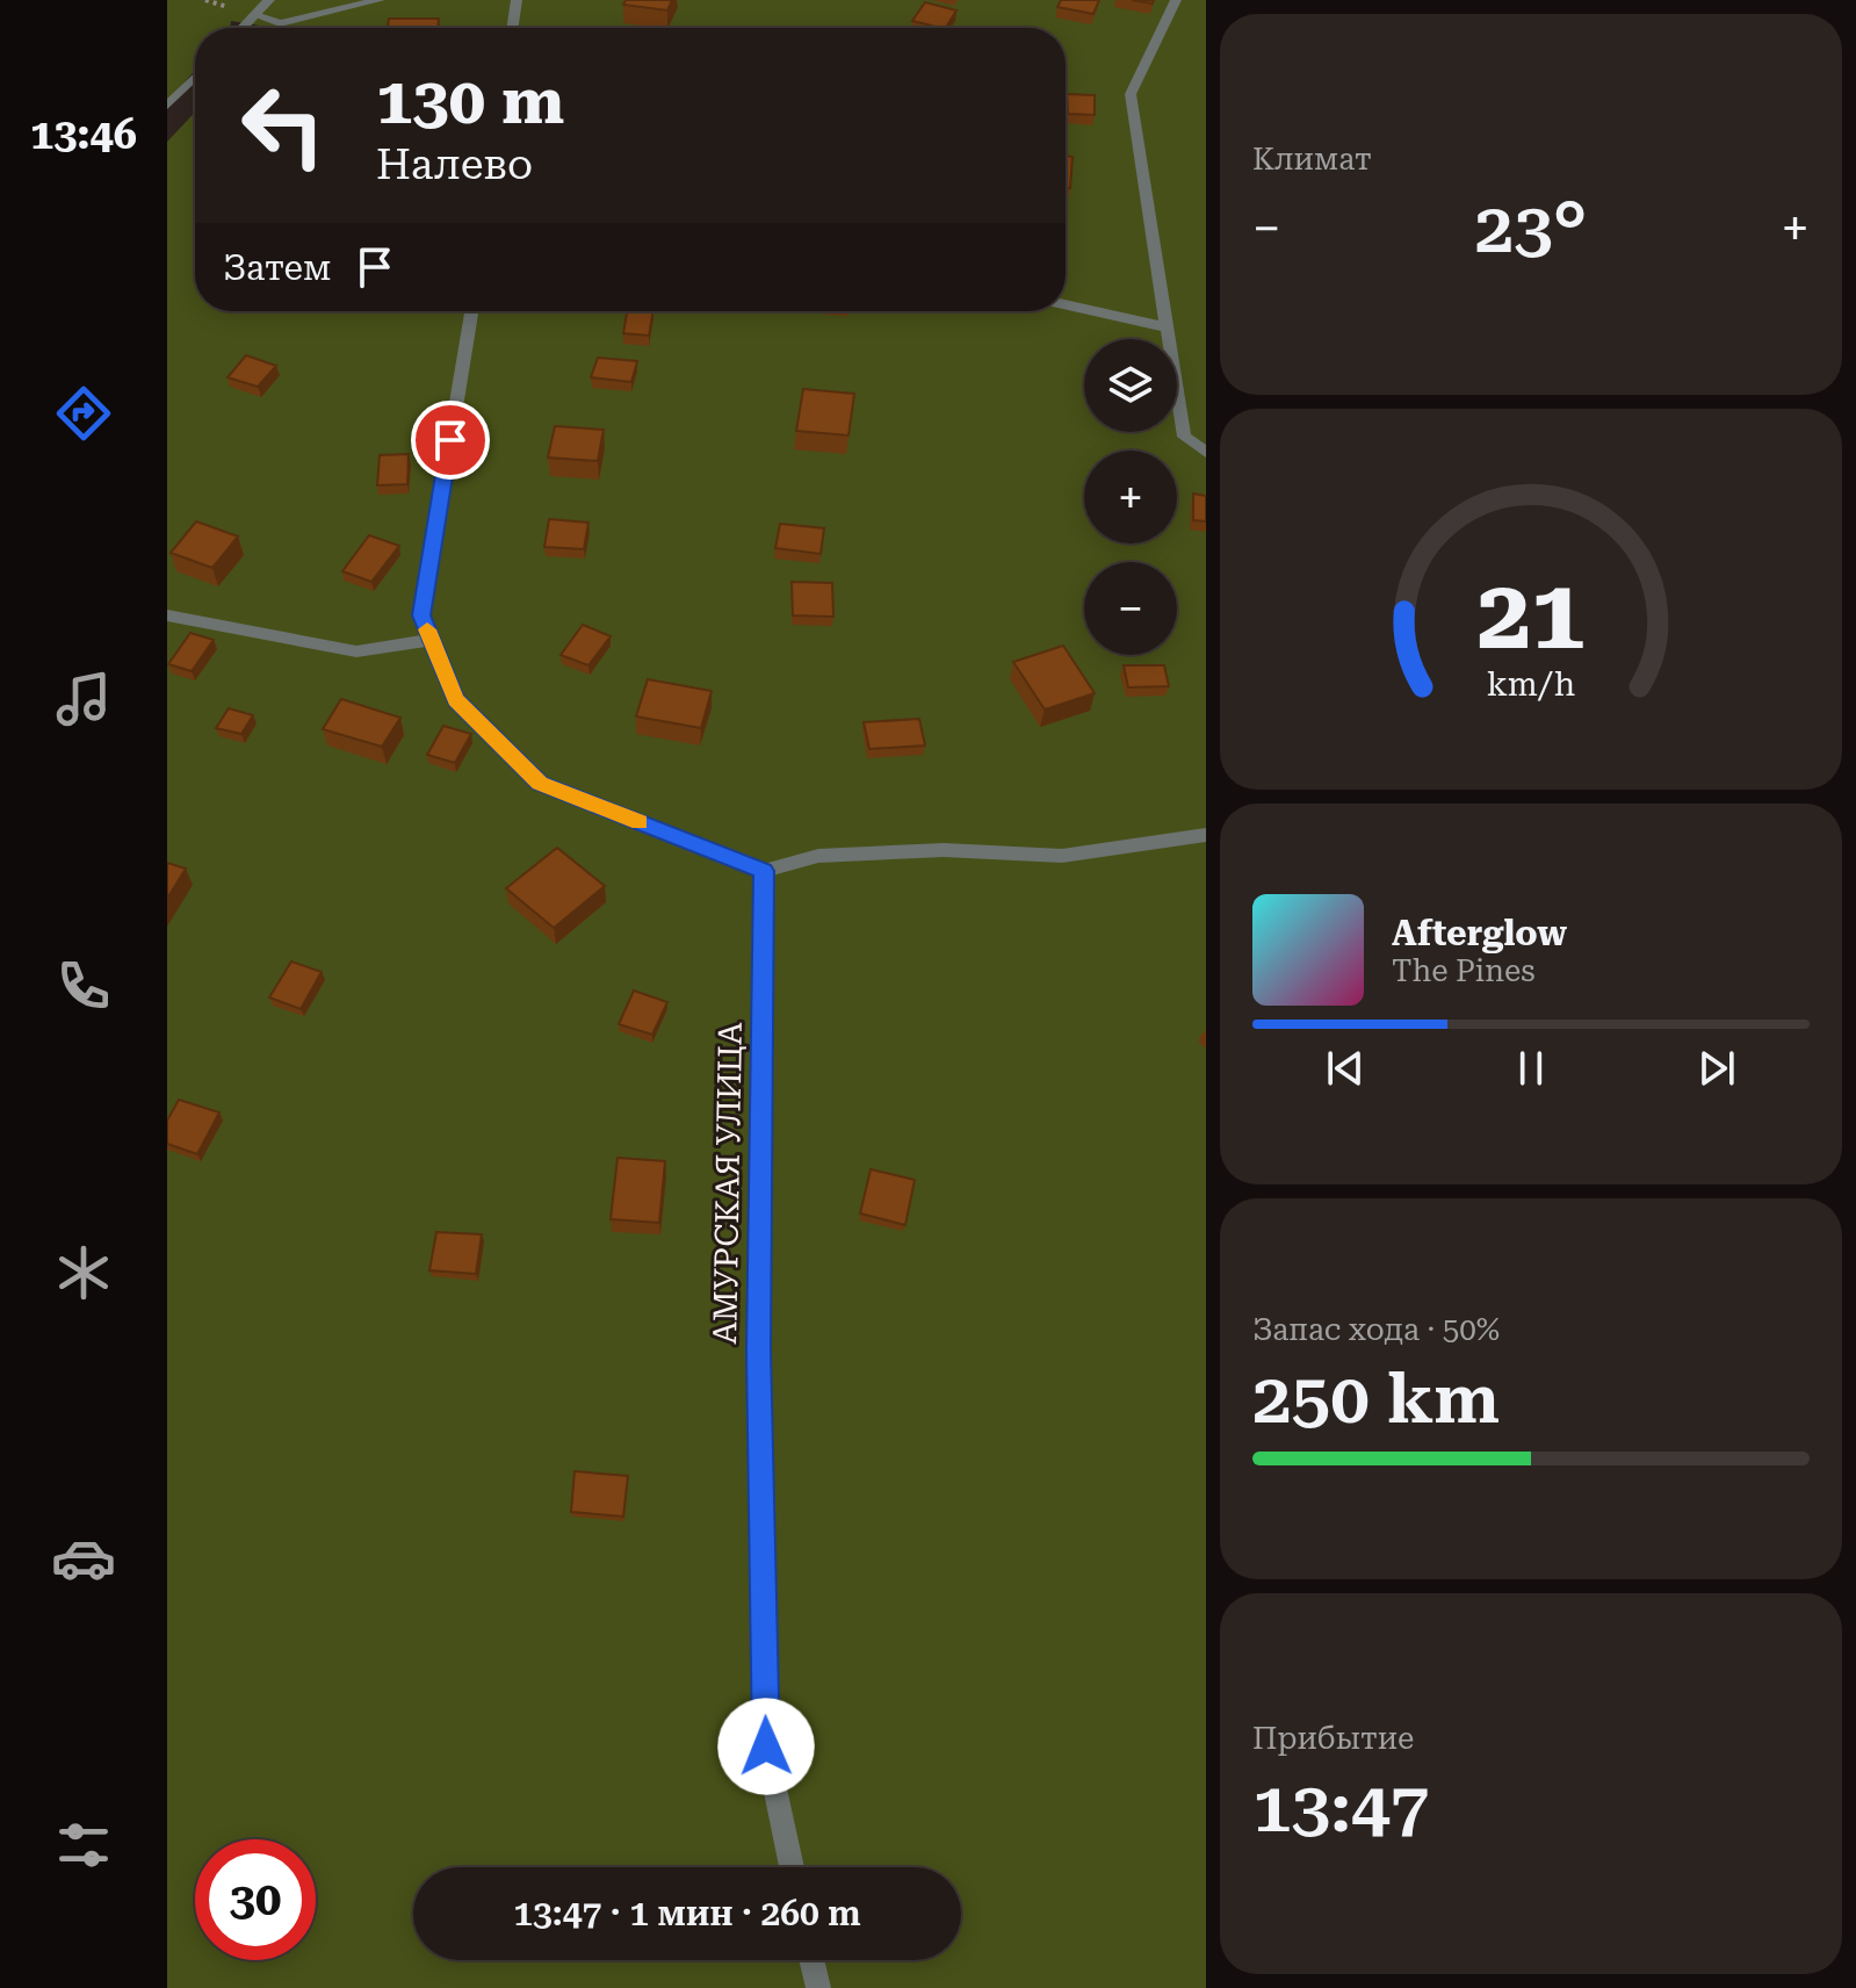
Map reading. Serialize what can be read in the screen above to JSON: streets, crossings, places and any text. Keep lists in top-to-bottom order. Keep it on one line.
{"streets":{"street":["АМУРСКАЯ УЛИЦА"]},"page":{"tabs":"13:46","tile":["Климат",["Запас хода · 50%","250 km"],["Прибытие","13:47"]],"turn":["130 m","Налево"],"heat":["−","23°","+"],"then":"Затем","map_buttons":["+","−"],"song":["Afterglow","The Pines"],"limit":"30","trip":"13:47 · 1 мин · 260 m","gauge":["21","km/h"]}}
